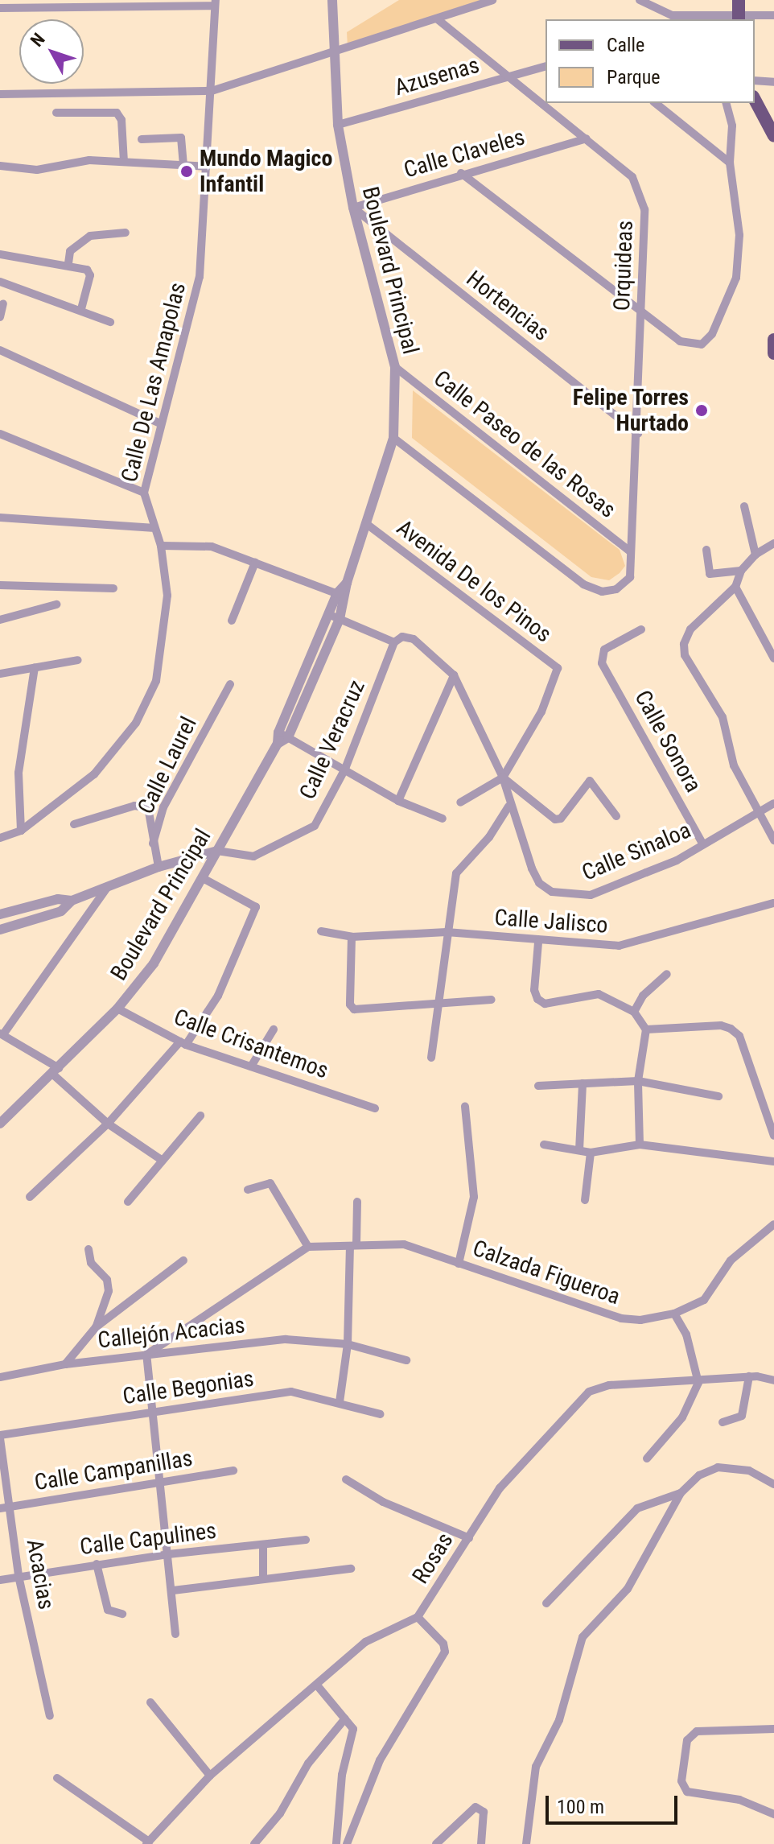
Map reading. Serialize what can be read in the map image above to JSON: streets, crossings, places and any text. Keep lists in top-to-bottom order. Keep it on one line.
{"streets":{"street":["Azusenas","Calle Claveles","Orquideas","Boulevard Principal","Hortencias","Calle De Las Amapolas","Calle Paseo de las Rosas","Avenida De los Pinos","Calle Veracruz","Calle Sonora","Calle Laurel","Calle Sinaloa","Calle Jalisco","Calle Crisantemos","Calzada Figueroa","Callejón Acacias","Calle Begonias","Calle Campanillas","Calle Capulines","Rosas","Acacias"]},"crossings":[["Azusenas","Orquideas"],["Azusenas","Boulevard Principal"],["Calle Claveles","Orquideas"],["Calle Claveles","Boulevard Principal"],["Calle Claveles","Hortencias"],["Orquideas","Boulevard Principal"],["Orquideas","Hortencias"],["Orquideas","Calle Paseo de las Rosas"],["Boulevard Principal","Hortencias"],["Boulevard Principal","Calle Paseo de las Rosas"],["Boulevard Principal","Avenida De los Pinos"],["Boulevard Principal","Calle Veracruz"],["Boulevard Principal","Calle Crisantemos"],["Avenida De los Pinos","Calle Sinaloa"],["Calle Sonora","Calle Sinaloa"],["Calle Begonias","Acacias"],["Calle Campanillas","Acacias"],["Calle Capulines","Acacias"]],"places":["Mundo Magico Infantil","Felipe Torres Hurtado"],"legend":["Calle","Parque"],"scale_bar":"100 m","north":"top left"}
